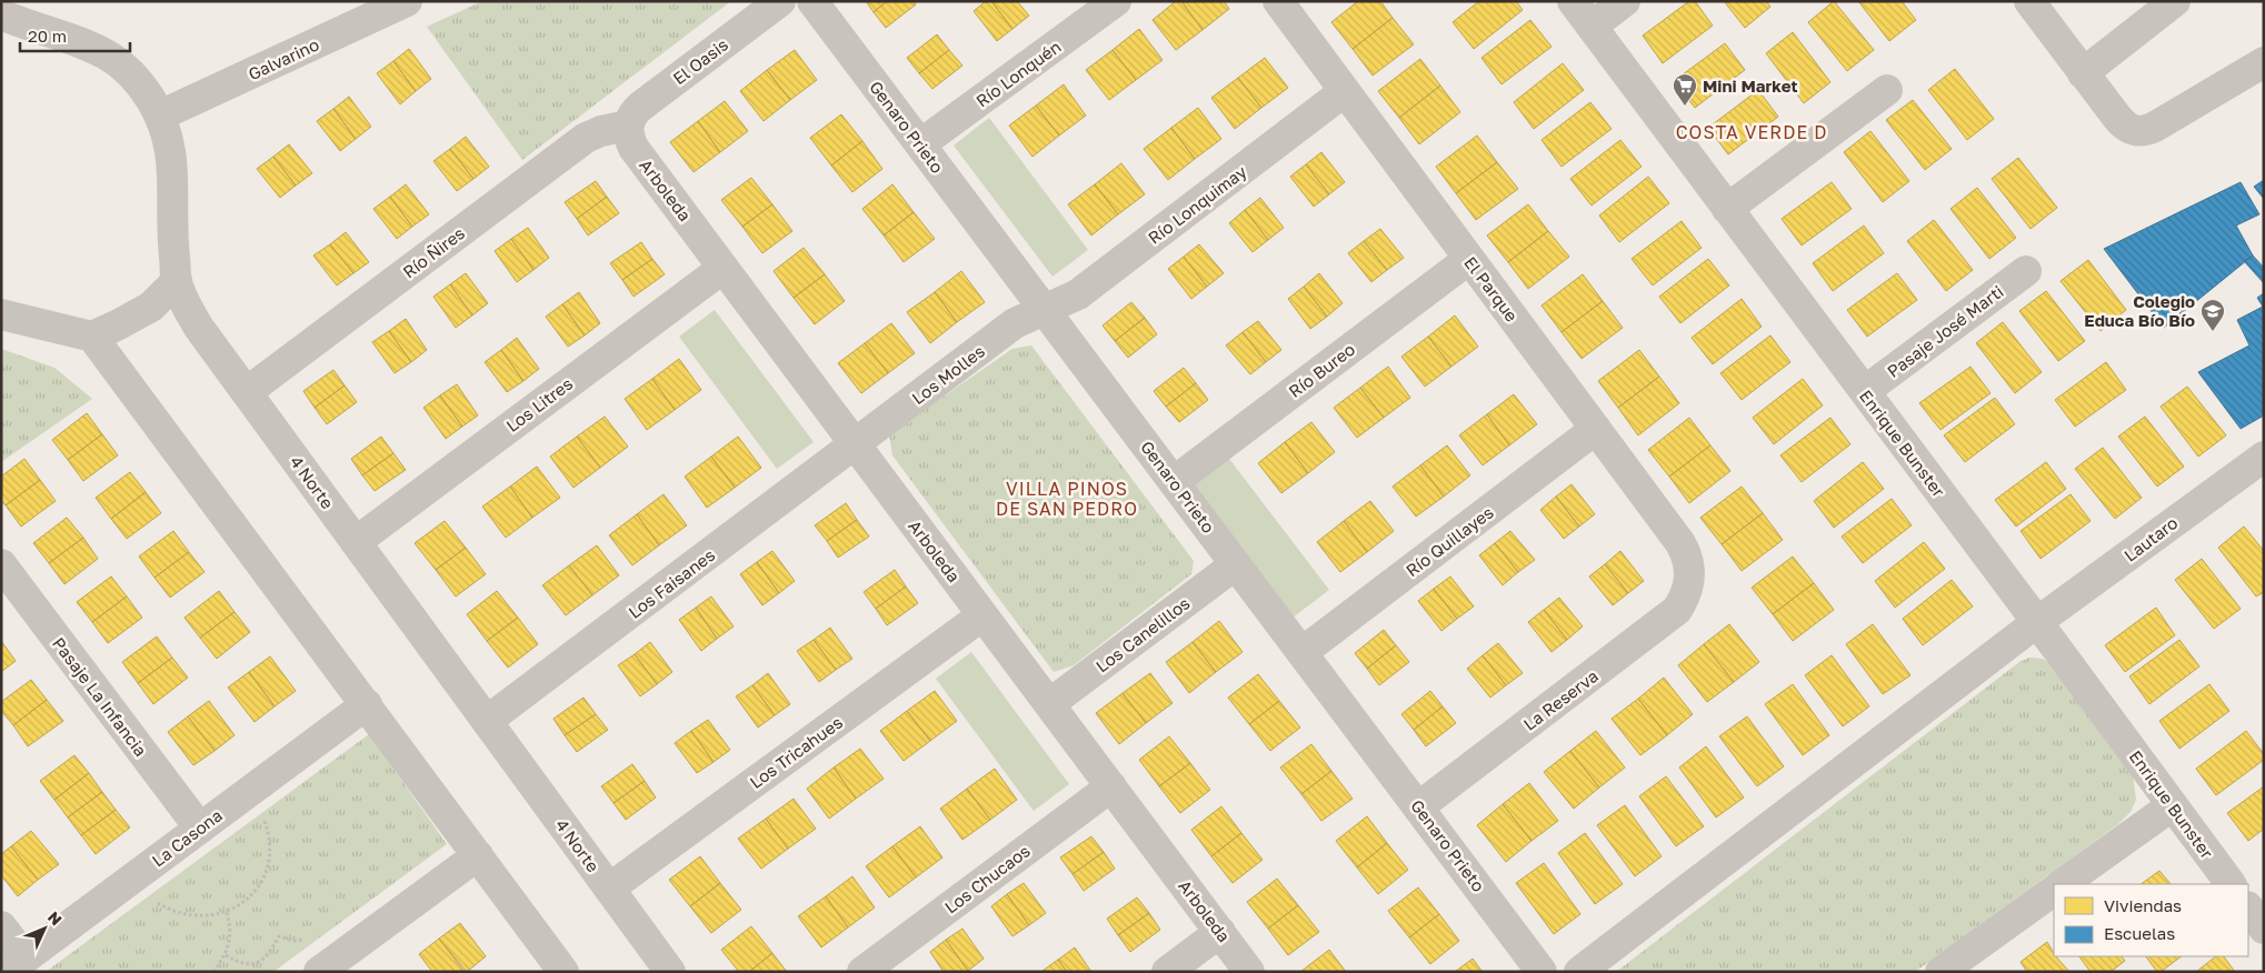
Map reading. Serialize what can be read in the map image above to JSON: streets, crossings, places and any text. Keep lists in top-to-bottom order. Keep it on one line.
{"streets":{"street":["Galvarino","El Oasis","Río Lonquén","Genaro Prieto","Arboleda","Río Lonquimay","Río Ñires","El Parque","Pasaje José Marti","Río Bureo","Los Molles","Los Litres","Enrique Bunster","4 Norte","Lautaro","Río Quillayes","Los Faisanes","Los Canelillos","Pasaje La Infancia","La Reserva","Los Tricahues","La Casona","Los Chucaos"]},"crossings":[["Galvarino","4 Norte"],["El Oasis","Arboleda"],["El Oasis","Río Ñires"],["Río Lonquén","Genaro Prieto"],["Genaro Prieto","Río Lonquimay"],["Genaro Prieto","Río Bureo"],["Genaro Prieto","Los Molles"],["Genaro Prieto","Río Quillayes"],["Genaro Prieto","Los Canelillos"],["Genaro Prieto","La Reserva"],["Arboleda","Río Ñires"],["Arboleda","Los Molles"],["Arboleda","Los Litres"],["Arboleda","Los Faisanes"],["Arboleda","Los Canelillos"],["Arboleda","Los Tricahues"],["Arboleda","Los Chucaos"],["Río Lonquimay","El Parque"],["Río Lonquimay","Los Molles"],["Río Ñires","4 Norte"],["El Parque","Río Bureo"],["El Parque","Río Quillayes"],["El Parque","La Reserva"],["Pasaje José Marti","Enrique Bunster"],["Los Molles","Los Faisanes"],["Los Litres","4 Norte"],["Enrique Bunster","Lautaro"],["4 Norte","Los Faisanes"],["4 Norte","Los Tricahues"],["Pasaje La Infancia","La Casona"]],"districts":["COSTA VERDE D","VILLA PINOS DE SAN PEDRO"],"places":{"supermarket":["Mini Market"],"school or university":["Colegio Educa Bío Bío"]},"legend":["Viviendas","Escuelas"],"scale_bar":"20 m","north":"top right"}
